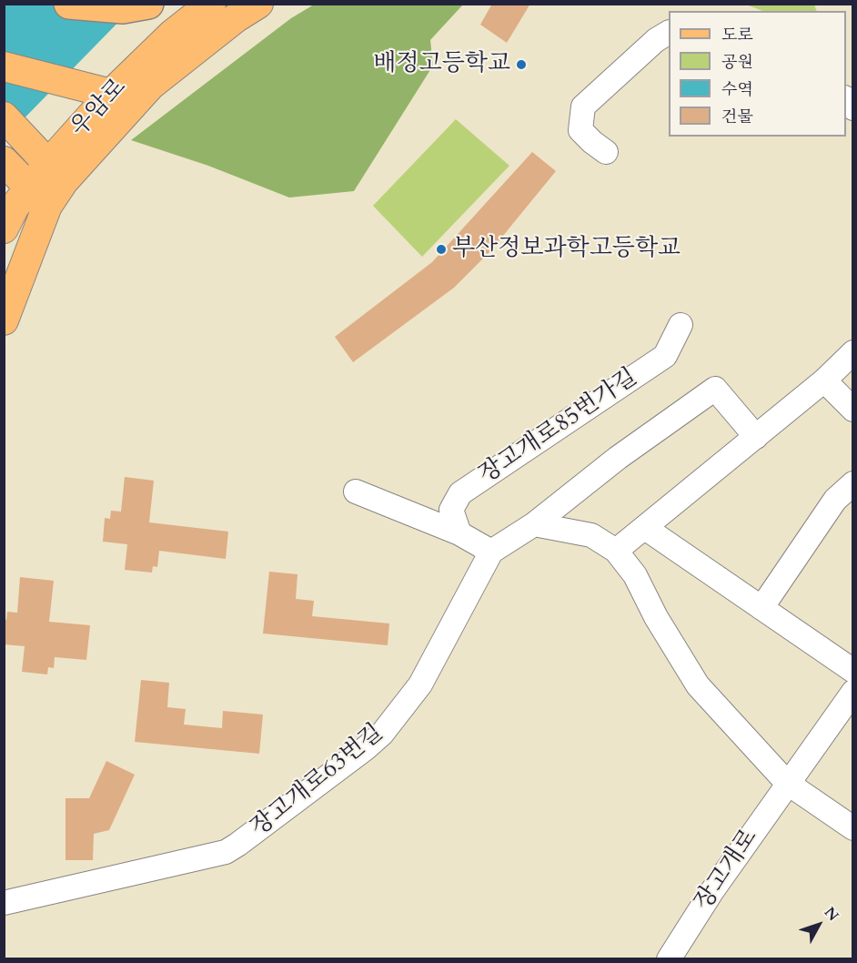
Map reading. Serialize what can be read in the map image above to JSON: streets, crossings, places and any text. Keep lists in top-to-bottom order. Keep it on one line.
{"streets":{"main road":["우암로"],"street":["장고개로85번가길","장고개로63번길","장고개로"]},"places":["배정고등학교","부산정보과학고등학교"],"legend":["도로","공원","수역","건물"],"north":"top right"}
